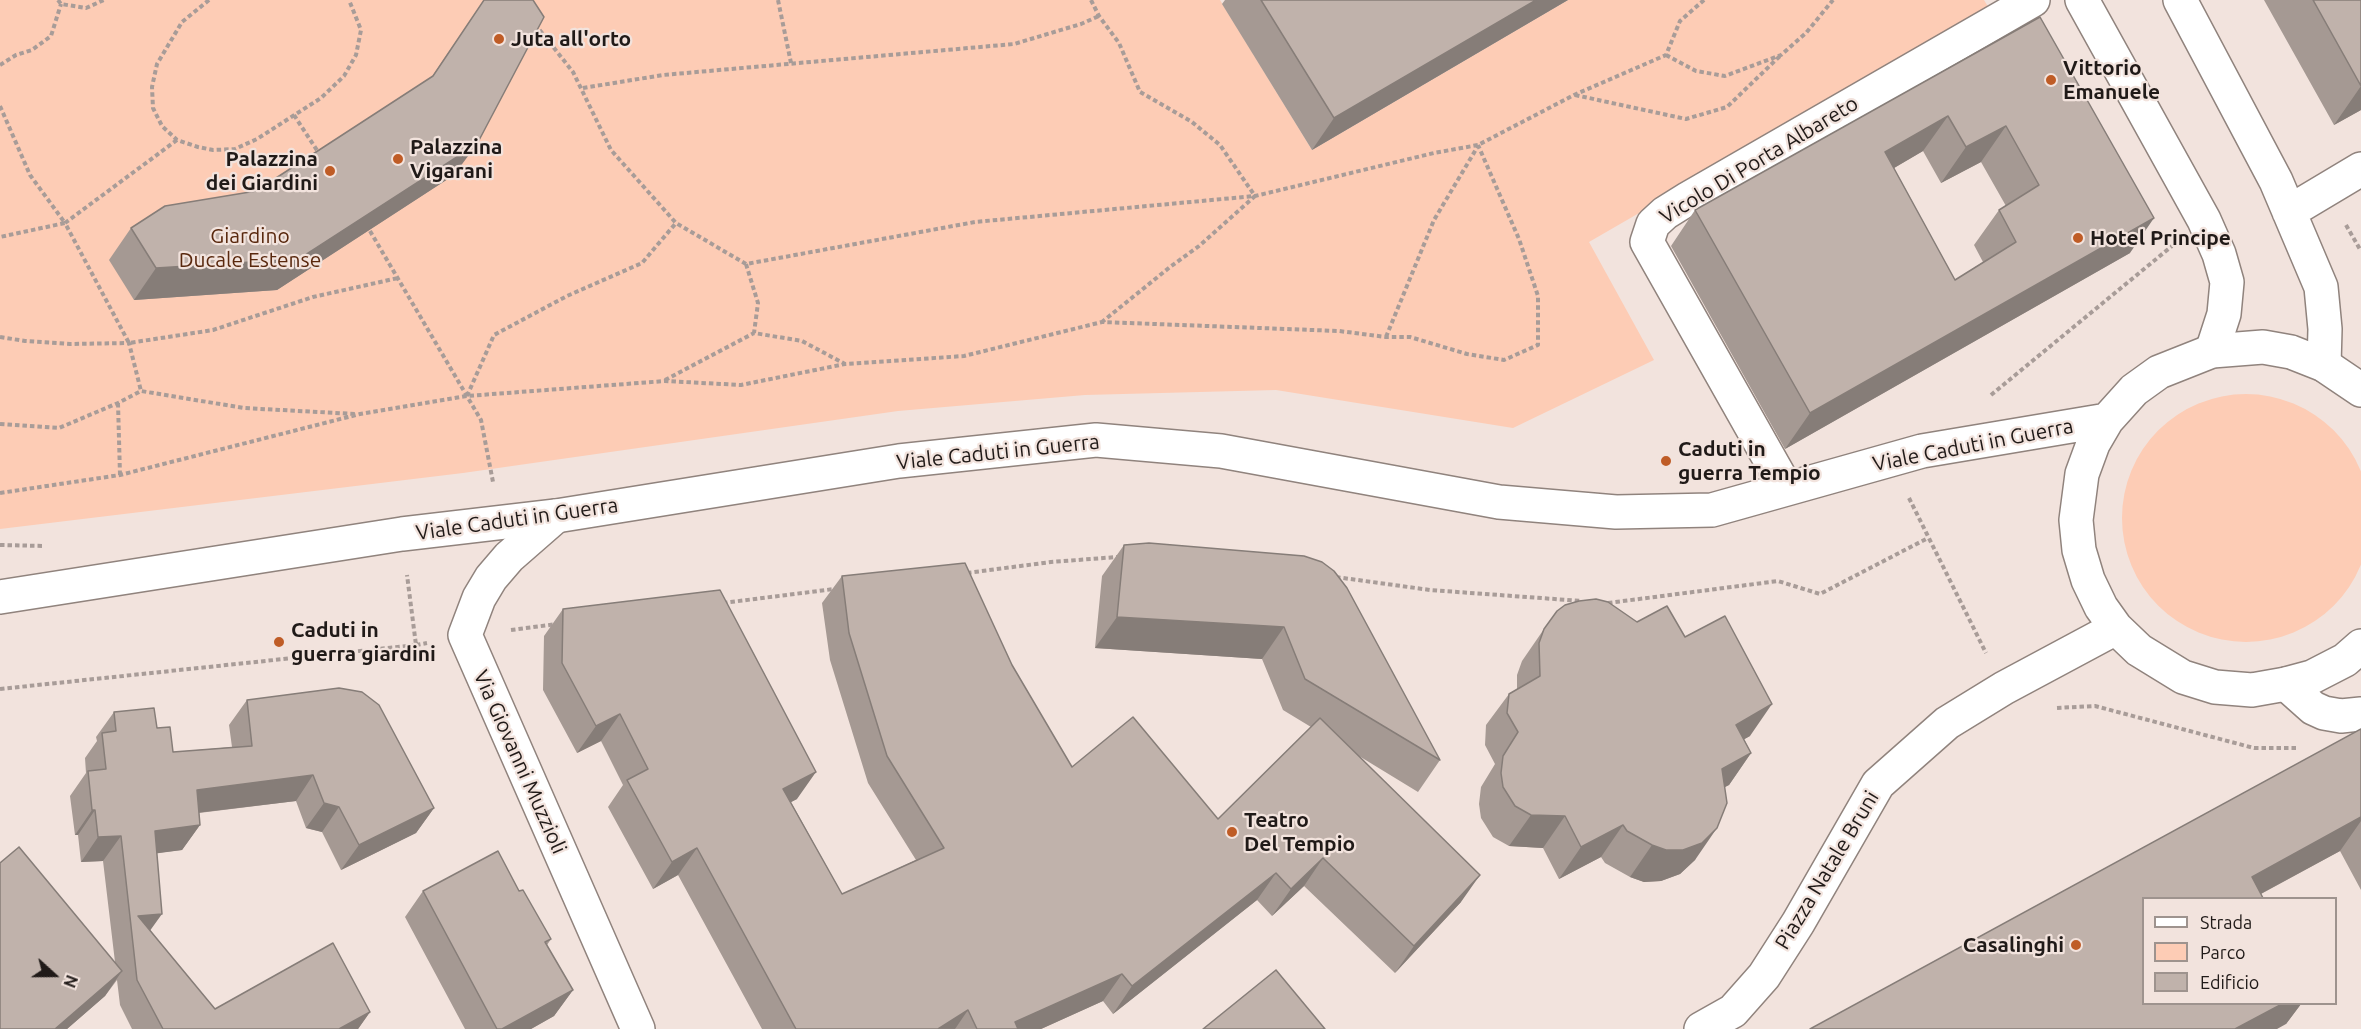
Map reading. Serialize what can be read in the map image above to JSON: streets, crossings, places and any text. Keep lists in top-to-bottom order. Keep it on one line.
{"streets":{"main road":["Vicolo Di Porta Albareto","Viale Caduti in Guerra","Via Giovanni Muzzioli","Piazza Natale Bruni"]},"crossings":[["Vicolo Di Porta Albareto","Viale Caduti in Guerra"]],"parks":["Giardino Ducale Estense"],"places":["Juta all'orto","Vittorio Emanuele","Palazzina Vigarani","Palazzina dei Giardini","Hotel Principe","Caduti in guerra Tempio","Caduti in guerra giardini","Teatro Del Tempio","Casalinghi"],"legend":["Strada","Parco","Edificio"],"north":"right"}
